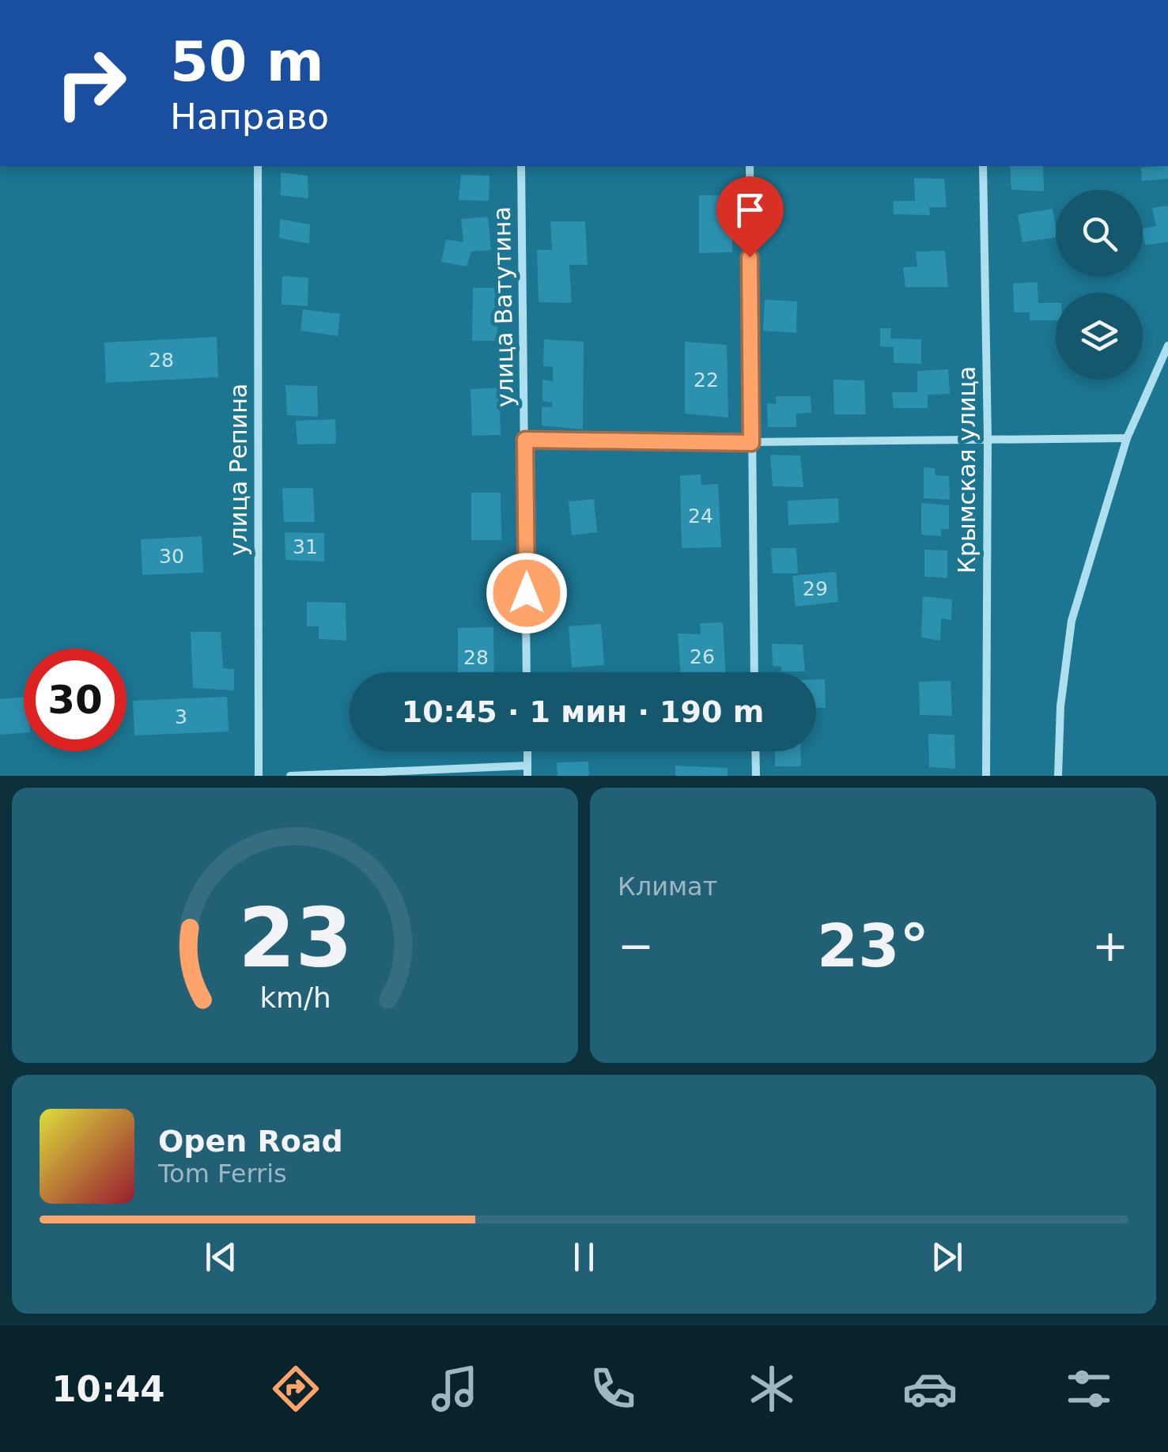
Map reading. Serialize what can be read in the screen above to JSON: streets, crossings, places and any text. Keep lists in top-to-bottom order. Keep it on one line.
{"streets":{"street":["улица Ватутина","улица Репина","Крымская улица"]},"house_numbers":["28","22","24","31","30","29","26","28","3"],"page":{"turn":["50 m","Направо"],"limit":"30","trip":"10:45 · 1 мин · 190 m","tile":"Климат","heat":["−","23°","+"],"song":["Open Road","Tom Ferris"],"tabs":"10:44","gauge":["23","km/h"]}}
